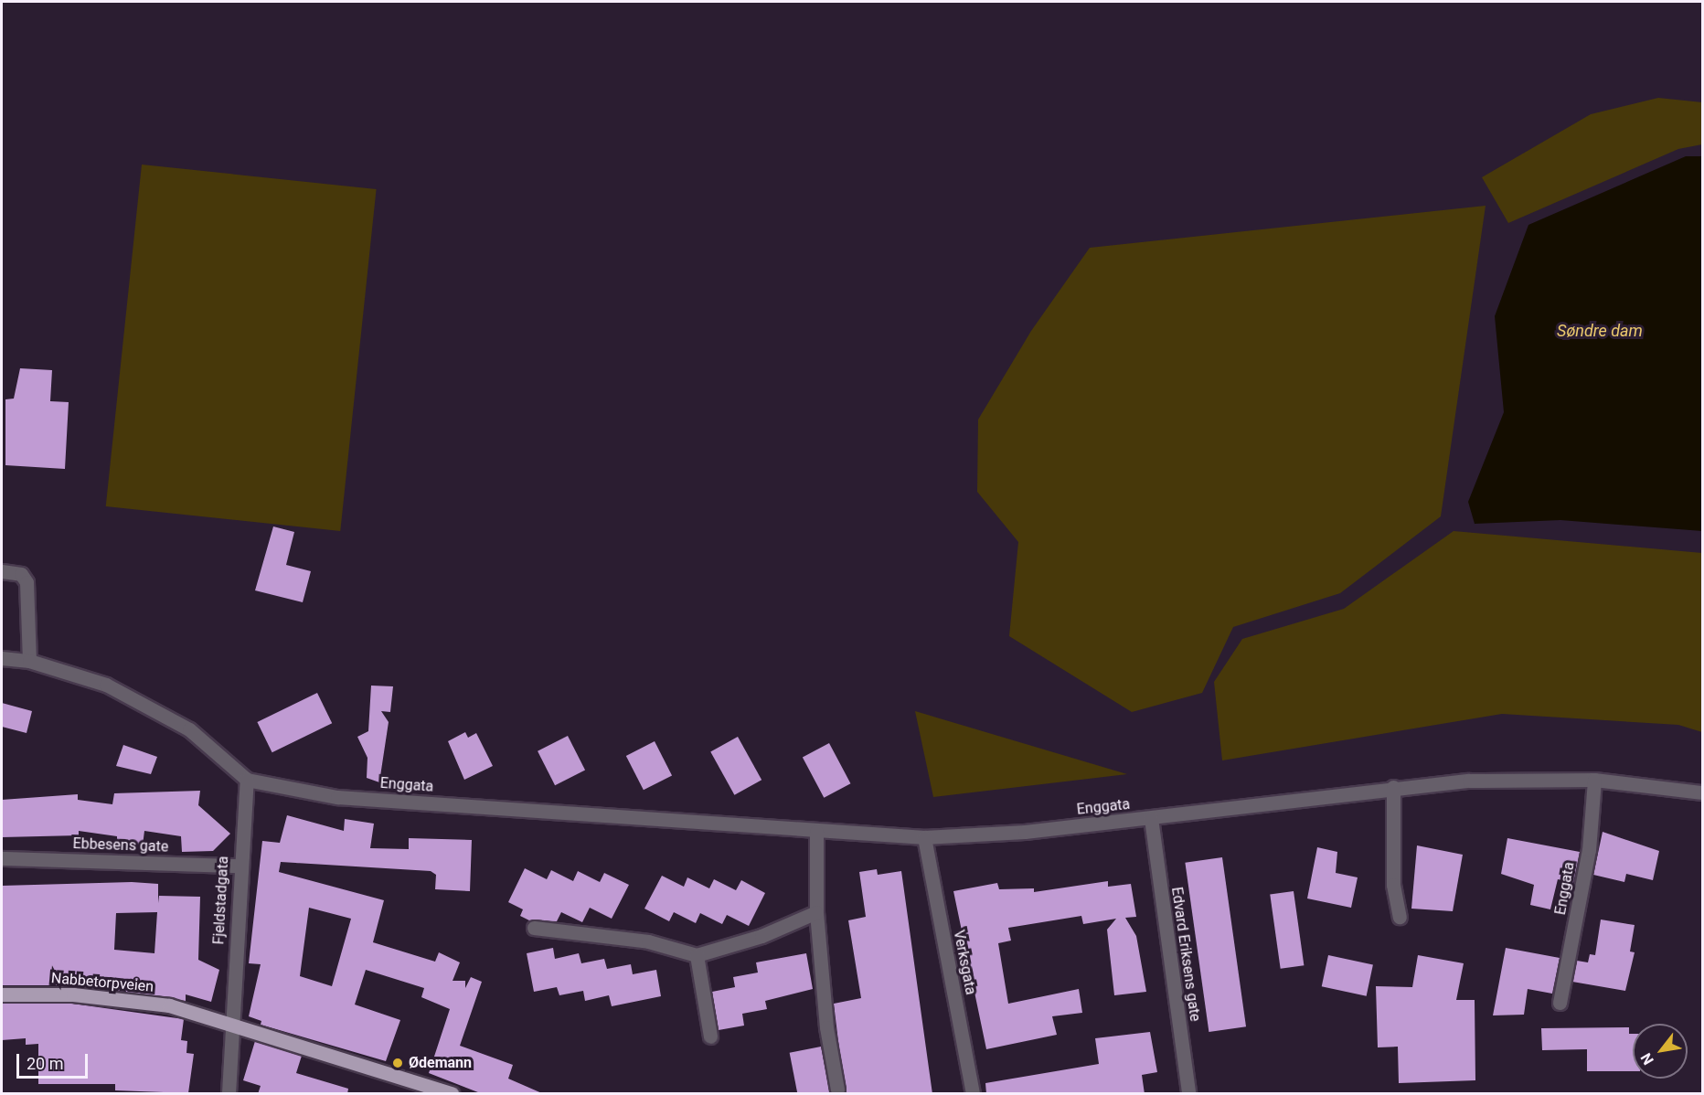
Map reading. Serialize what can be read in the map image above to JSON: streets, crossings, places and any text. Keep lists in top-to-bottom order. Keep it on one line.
{"streets":{"main road":["Nabbetorpveien"],"street":["Enggata","Ebbesens gate","Fjeldstadgata","Edvard Eriksens gate","Verksgata"]},"crossings":[["Enggata","Fjeldstadgata"],["Enggata","Edvard Eriksens gate"],["Enggata","Verksgata"],["Ebbesens gate","Fjeldstadgata"],["Fjeldstadgata","Nabbetorpveien"]],"water":["Søndre dam"],"places":["Ødemann"],"scale_bar":"20 m","north":"bottom left"}
